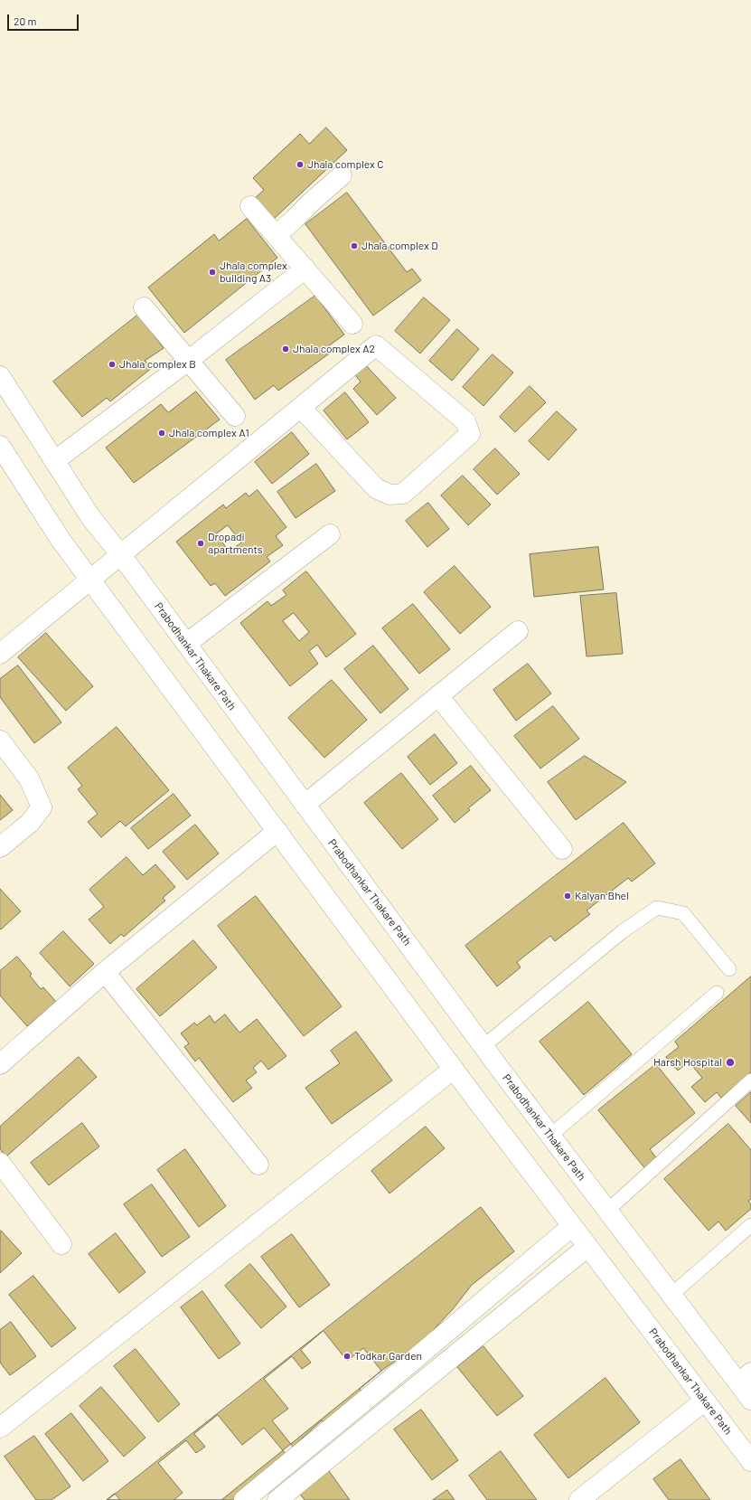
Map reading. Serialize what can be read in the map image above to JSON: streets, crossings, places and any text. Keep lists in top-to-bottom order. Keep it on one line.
{"streets":{"street":["Prabodhankar Thakare Path"]},"places":["Jhala complex C","Jhala complex D","Jhala complex building A3","Jhala complex A2","Jhala complex B","Jhala complex A1","Dropadi apartments","Kalyan Bhel","Harsh Hospital","Todkar Garden"],"scale_bar":"20 m"}
